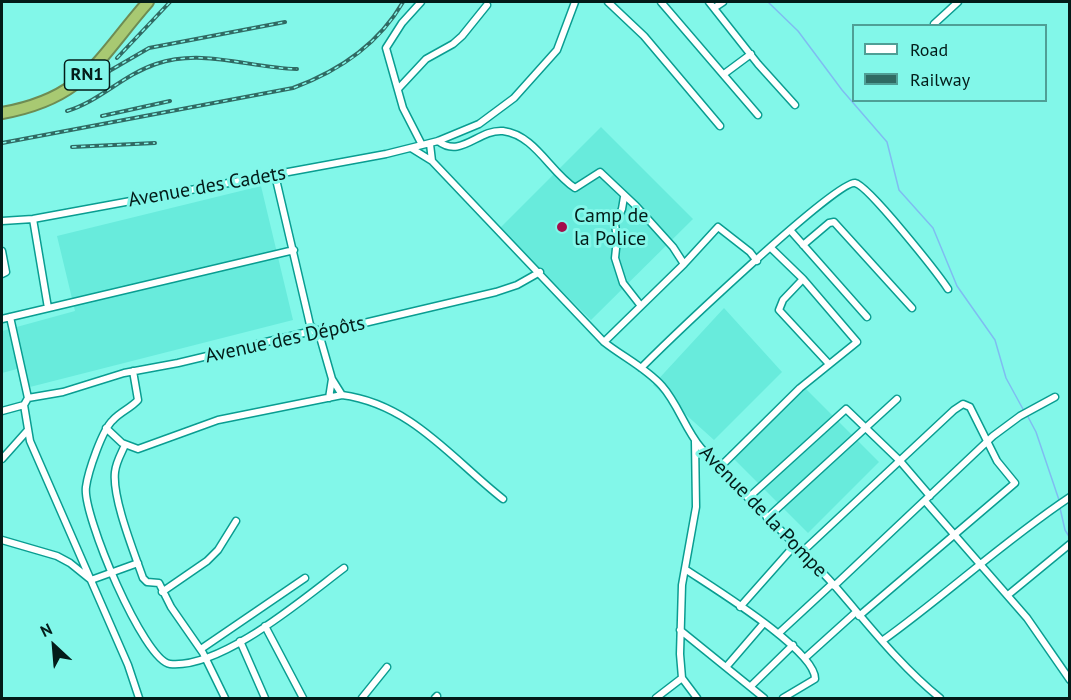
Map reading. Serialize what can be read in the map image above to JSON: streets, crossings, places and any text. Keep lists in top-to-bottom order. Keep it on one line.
{"streets":{"highway":["RN1"],"street":["Avenue des Cadets","Avenue des Dépôts","Avenue de la Pompe"]},"crossings":[["Avenue des Cadets","Avenue de la Pompe"],["Avenue des Dépôts","Avenue de la Pompe"]],"places":["Camp de la Police"],"legend":["Road","Railway"],"north":"top left"}
